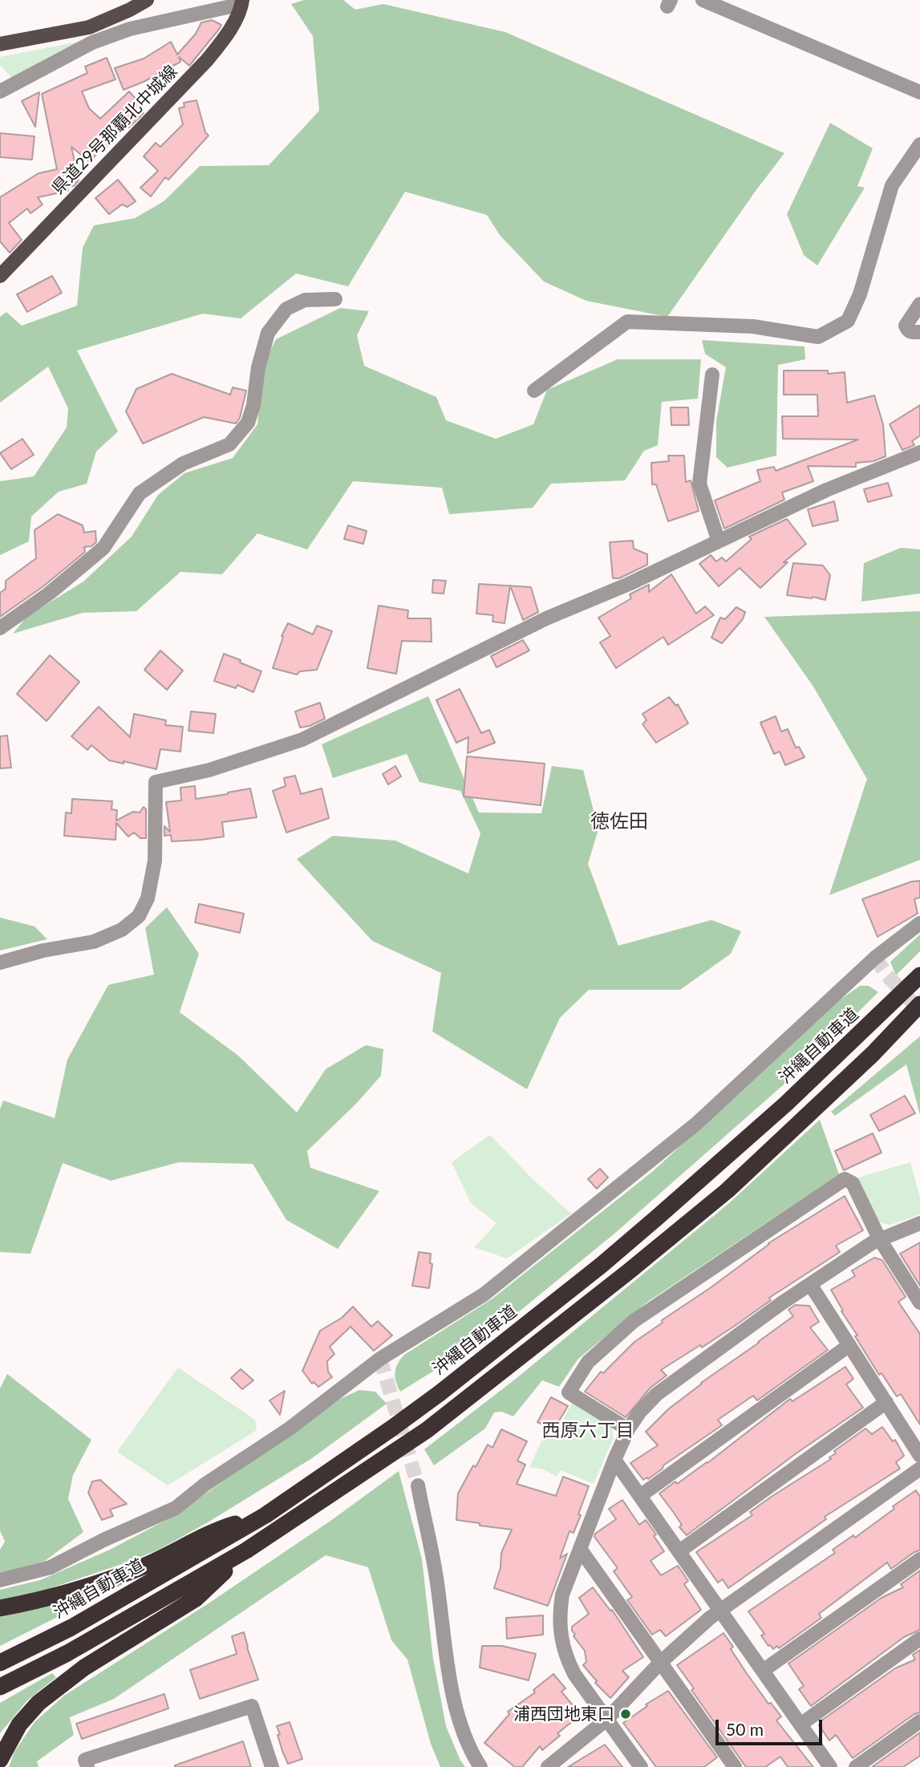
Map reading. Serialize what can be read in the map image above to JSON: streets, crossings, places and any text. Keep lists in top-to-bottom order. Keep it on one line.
{"streets":{"highway":["沖縄自動車道"],"main road":["県道29号那覇北中城線"]},"districts":["徳佐田","西原六丁目"],"places":["浦西団地東口"],"scale_bar":"50 m"}
